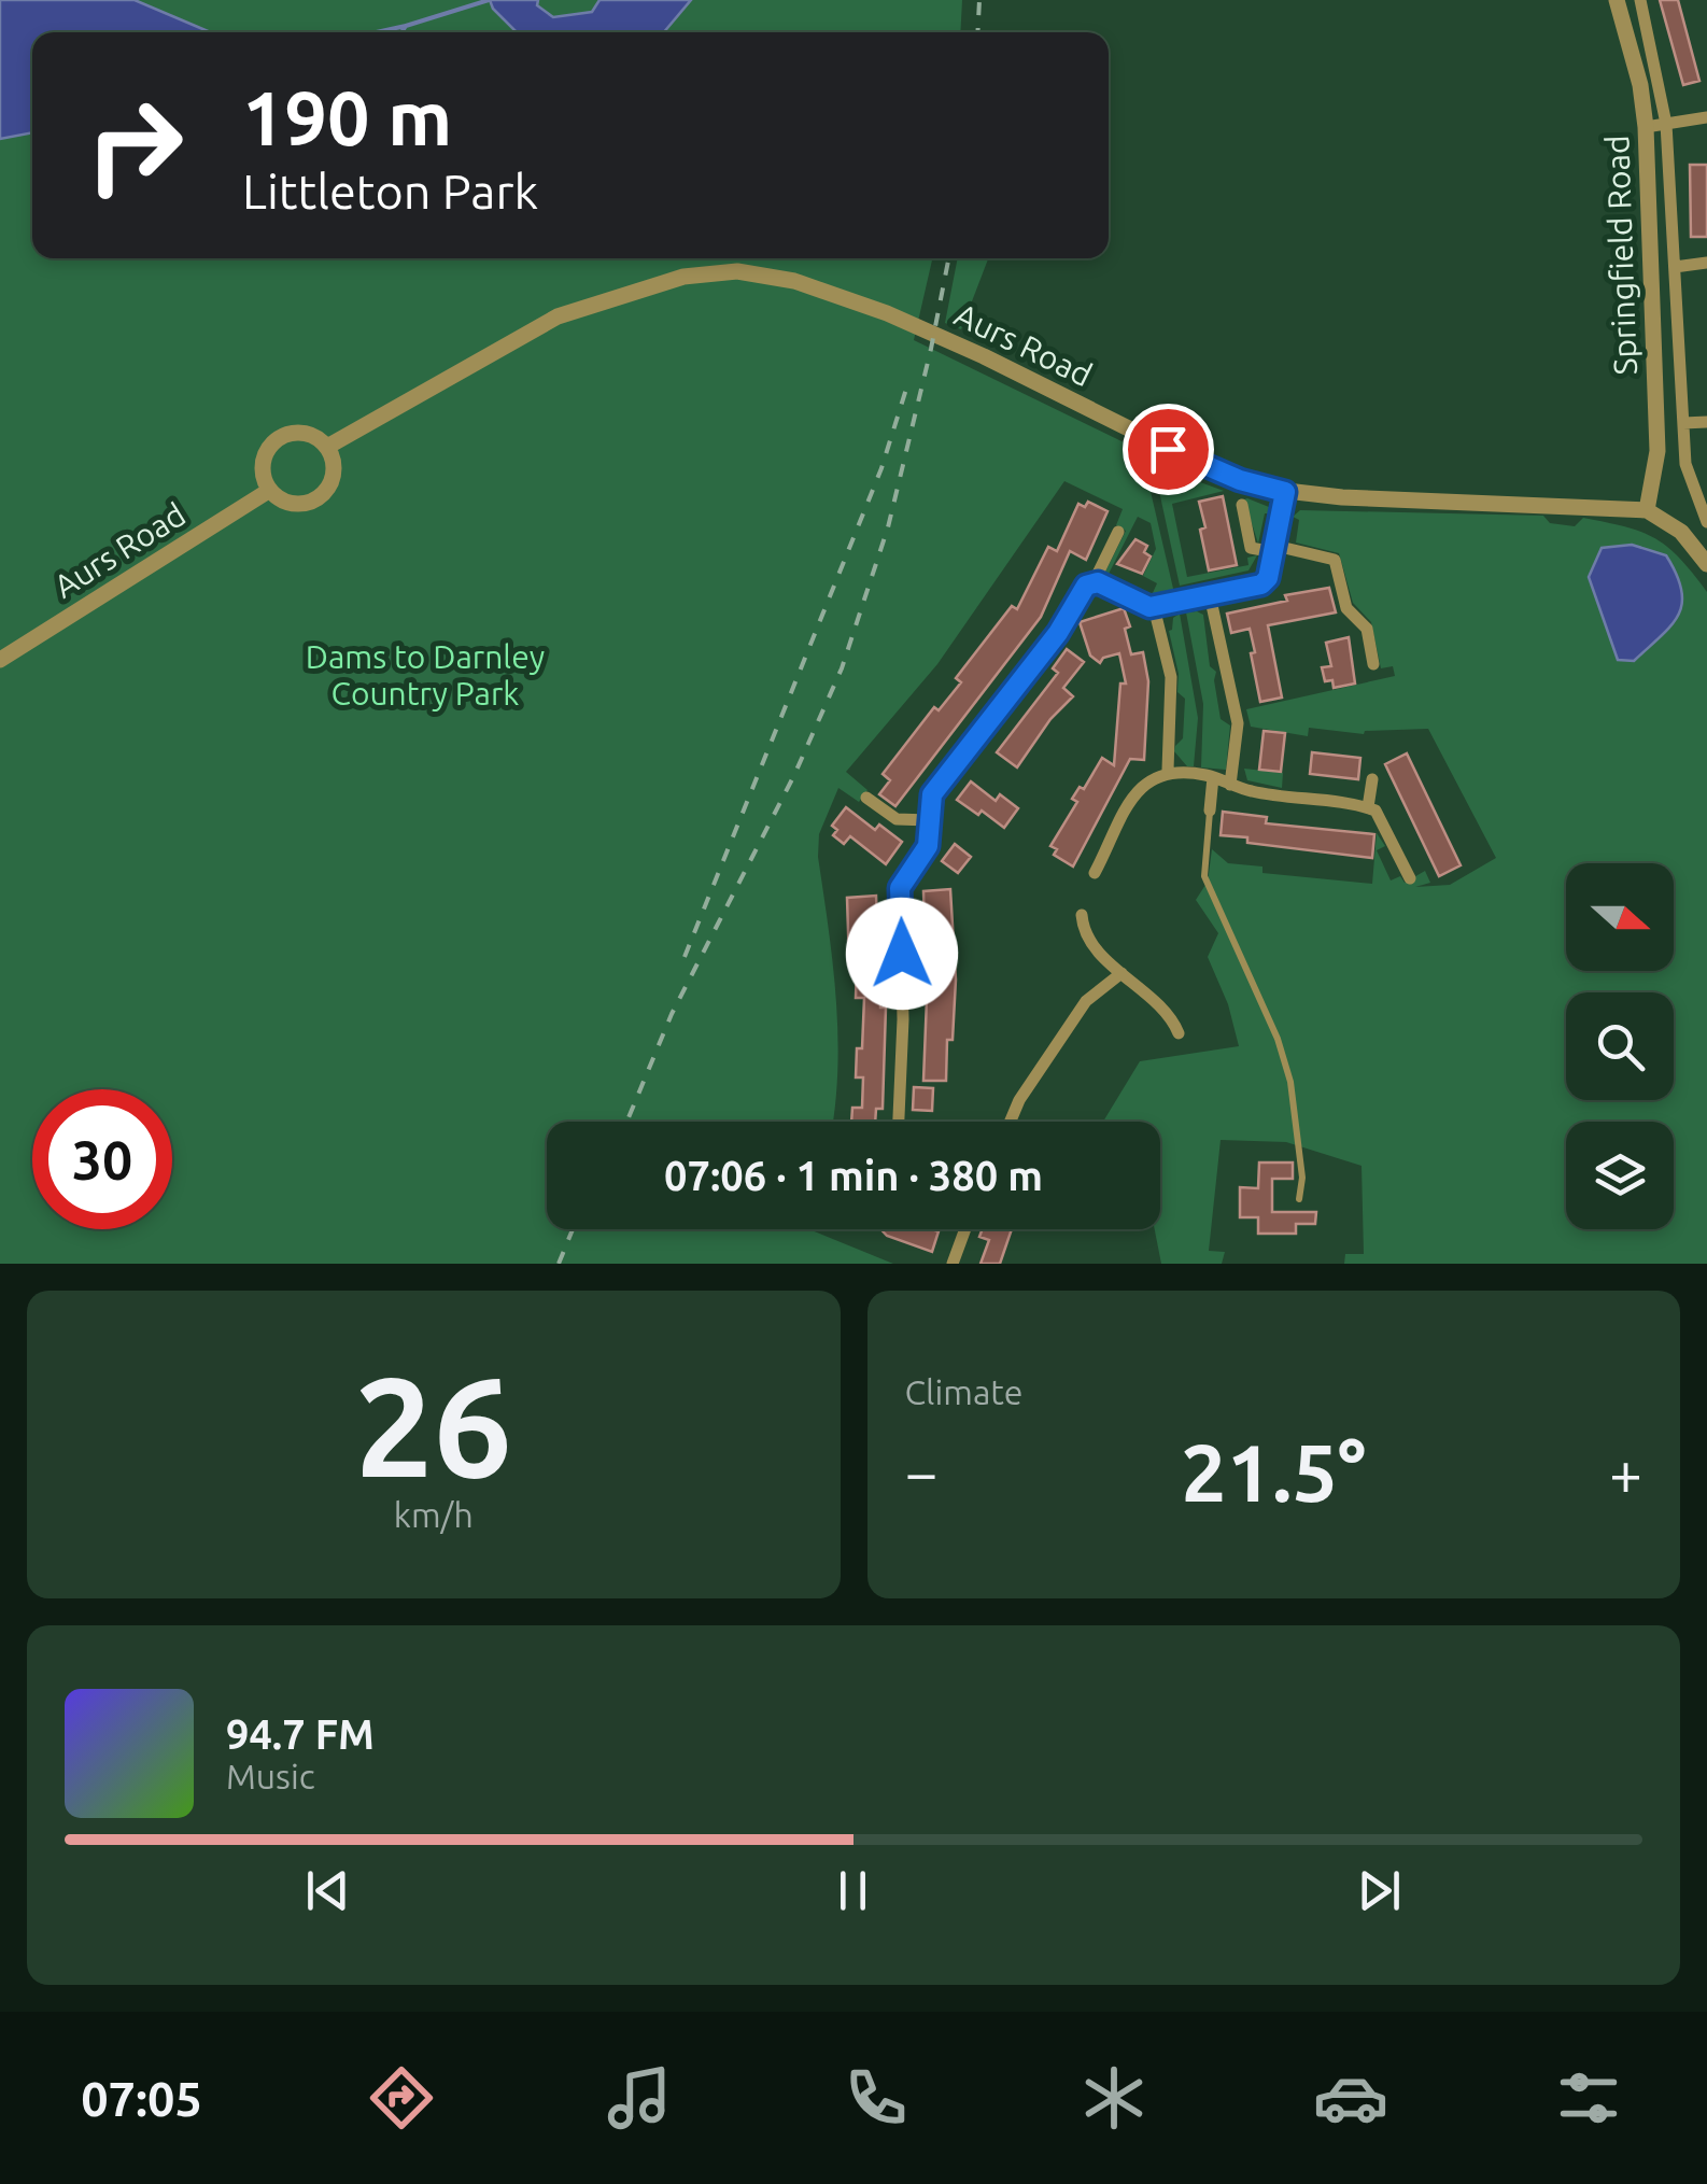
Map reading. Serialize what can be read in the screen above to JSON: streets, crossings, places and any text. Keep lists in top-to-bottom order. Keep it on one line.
{"streets":{"street":["Springfield Road","Aurs Road"]},"crossings":[["Springfield Road","Aurs Road"]],"parks":["Dams to Darnley Country Park"],"north":"right","page":{"turn":["190 m","Littleton Park"],"limit":"30","trip":"07:06 · 1 min · 380 m","tile":[["26","km/h"],"Climate"],"heat":["−","21.5°","+"],"song":["94.7 FM","Music"],"tabs":"07:05"}}
